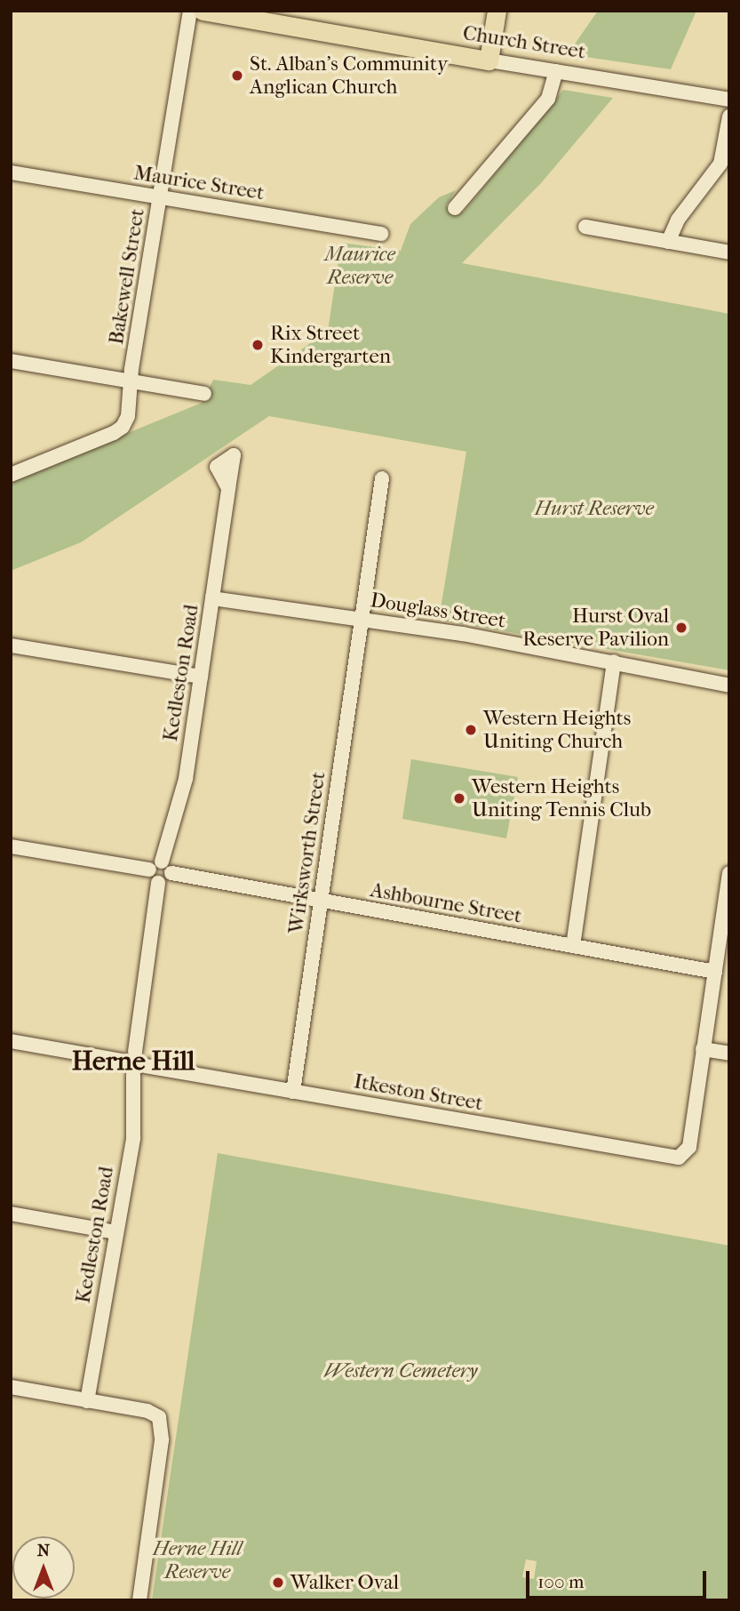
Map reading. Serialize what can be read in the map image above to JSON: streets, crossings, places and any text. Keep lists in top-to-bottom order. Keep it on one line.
{"streets":{"main road":["Church Street"],"street":["Maurice Street","Bakewell Street","Douglass Street","Kedleston Road","Wirksworth Street","Ashbourne Street","Itkeston Street"]},"crossings":[["Maurice Street","Bakewell Street"],["Douglass Street","Kedleston Road"],["Douglass Street","Wirksworth Street"],["Kedleston Road","Ashbourne Street"],["Kedleston Road","Itkeston Street"],["Wirksworth Street","Ashbourne Street"],["Wirksworth Street","Itkeston Street"]],"districts":["Herne Hill"],"parks":["Maurice Reserve","Hurst Reserve","Western Cemetery","Herne Hill Reserve"],"places":["St. Alban's Community Anglican Church","Rix Street Kindergarten","Hurst Oval Reserve Pavilion","Western Heights Uniting Church","Western Heights Uniting Tennis Club","Walker Oval"],"scale_bar":"100 m","north":"top"}
